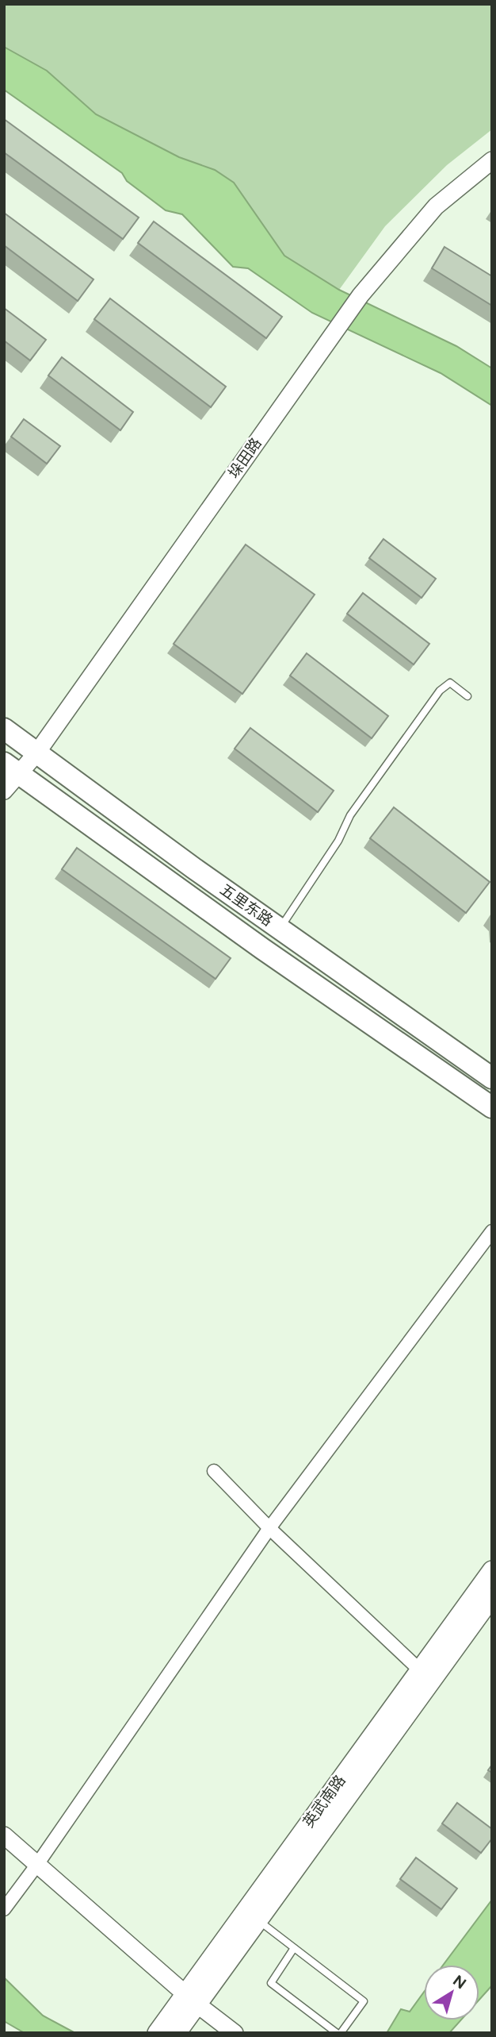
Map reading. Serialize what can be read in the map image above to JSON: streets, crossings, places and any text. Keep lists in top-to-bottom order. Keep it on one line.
{"streets":{"main road":["五里东路","英武南路"],"street":["垛田路"]},"crossings":[["垛田路","五里东路"]],"north":"top right"}
